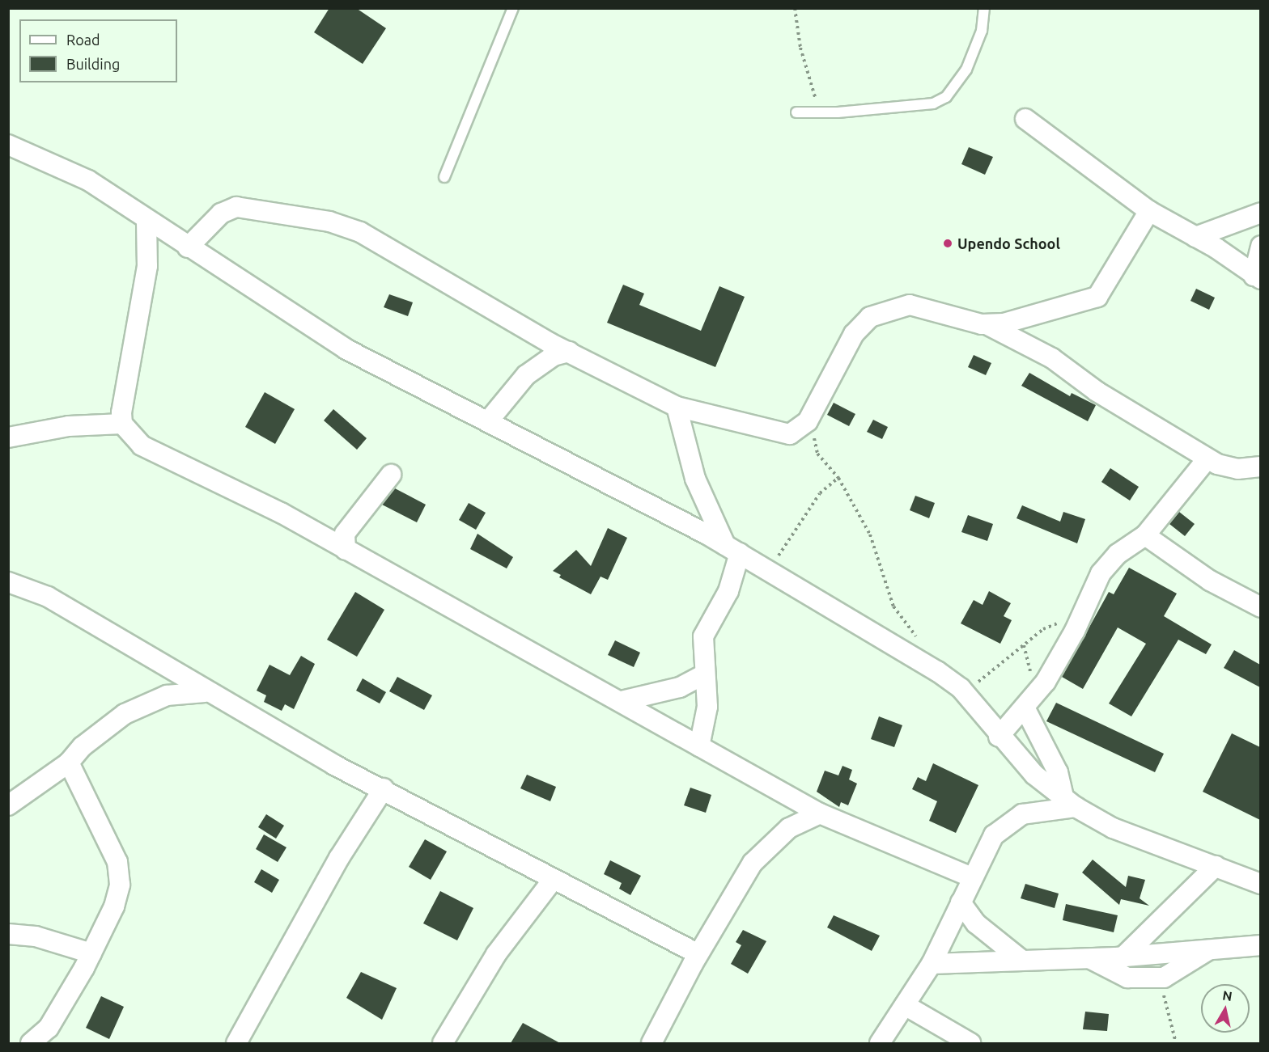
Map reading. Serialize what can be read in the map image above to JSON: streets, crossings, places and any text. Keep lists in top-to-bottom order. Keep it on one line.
{"places":["Upendo School"],"legend":["Road","Building"],"north":"top"}
